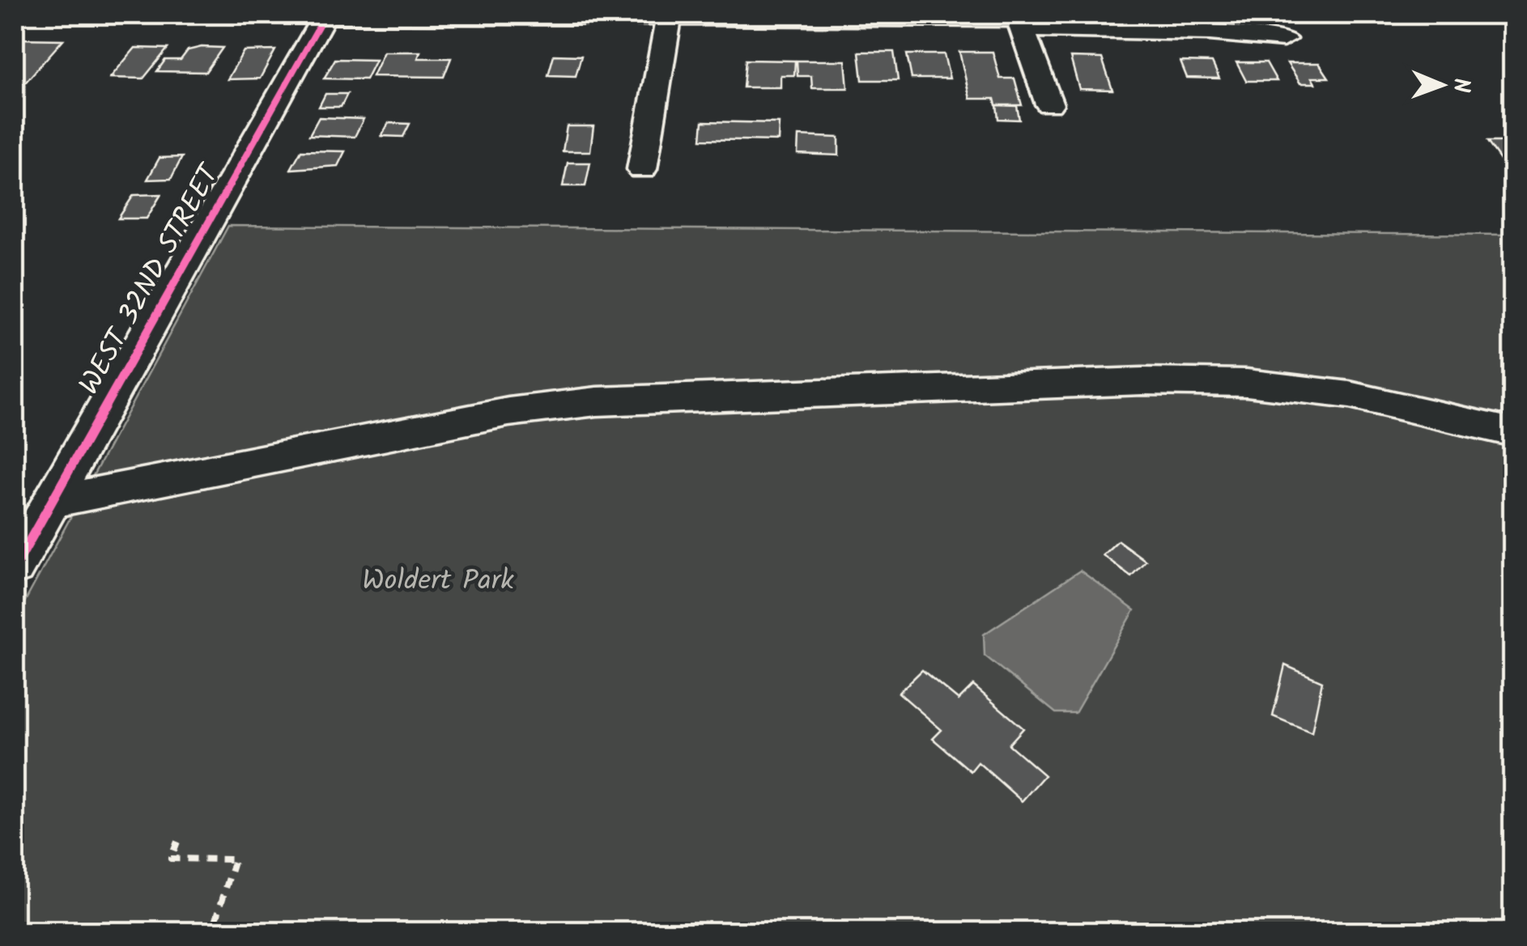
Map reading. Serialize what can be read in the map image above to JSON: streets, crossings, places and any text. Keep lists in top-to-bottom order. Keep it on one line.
{"streets":{"street":["WEST 32ND STREET"]},"parks":["Woldert Park"],"north":"right"}
